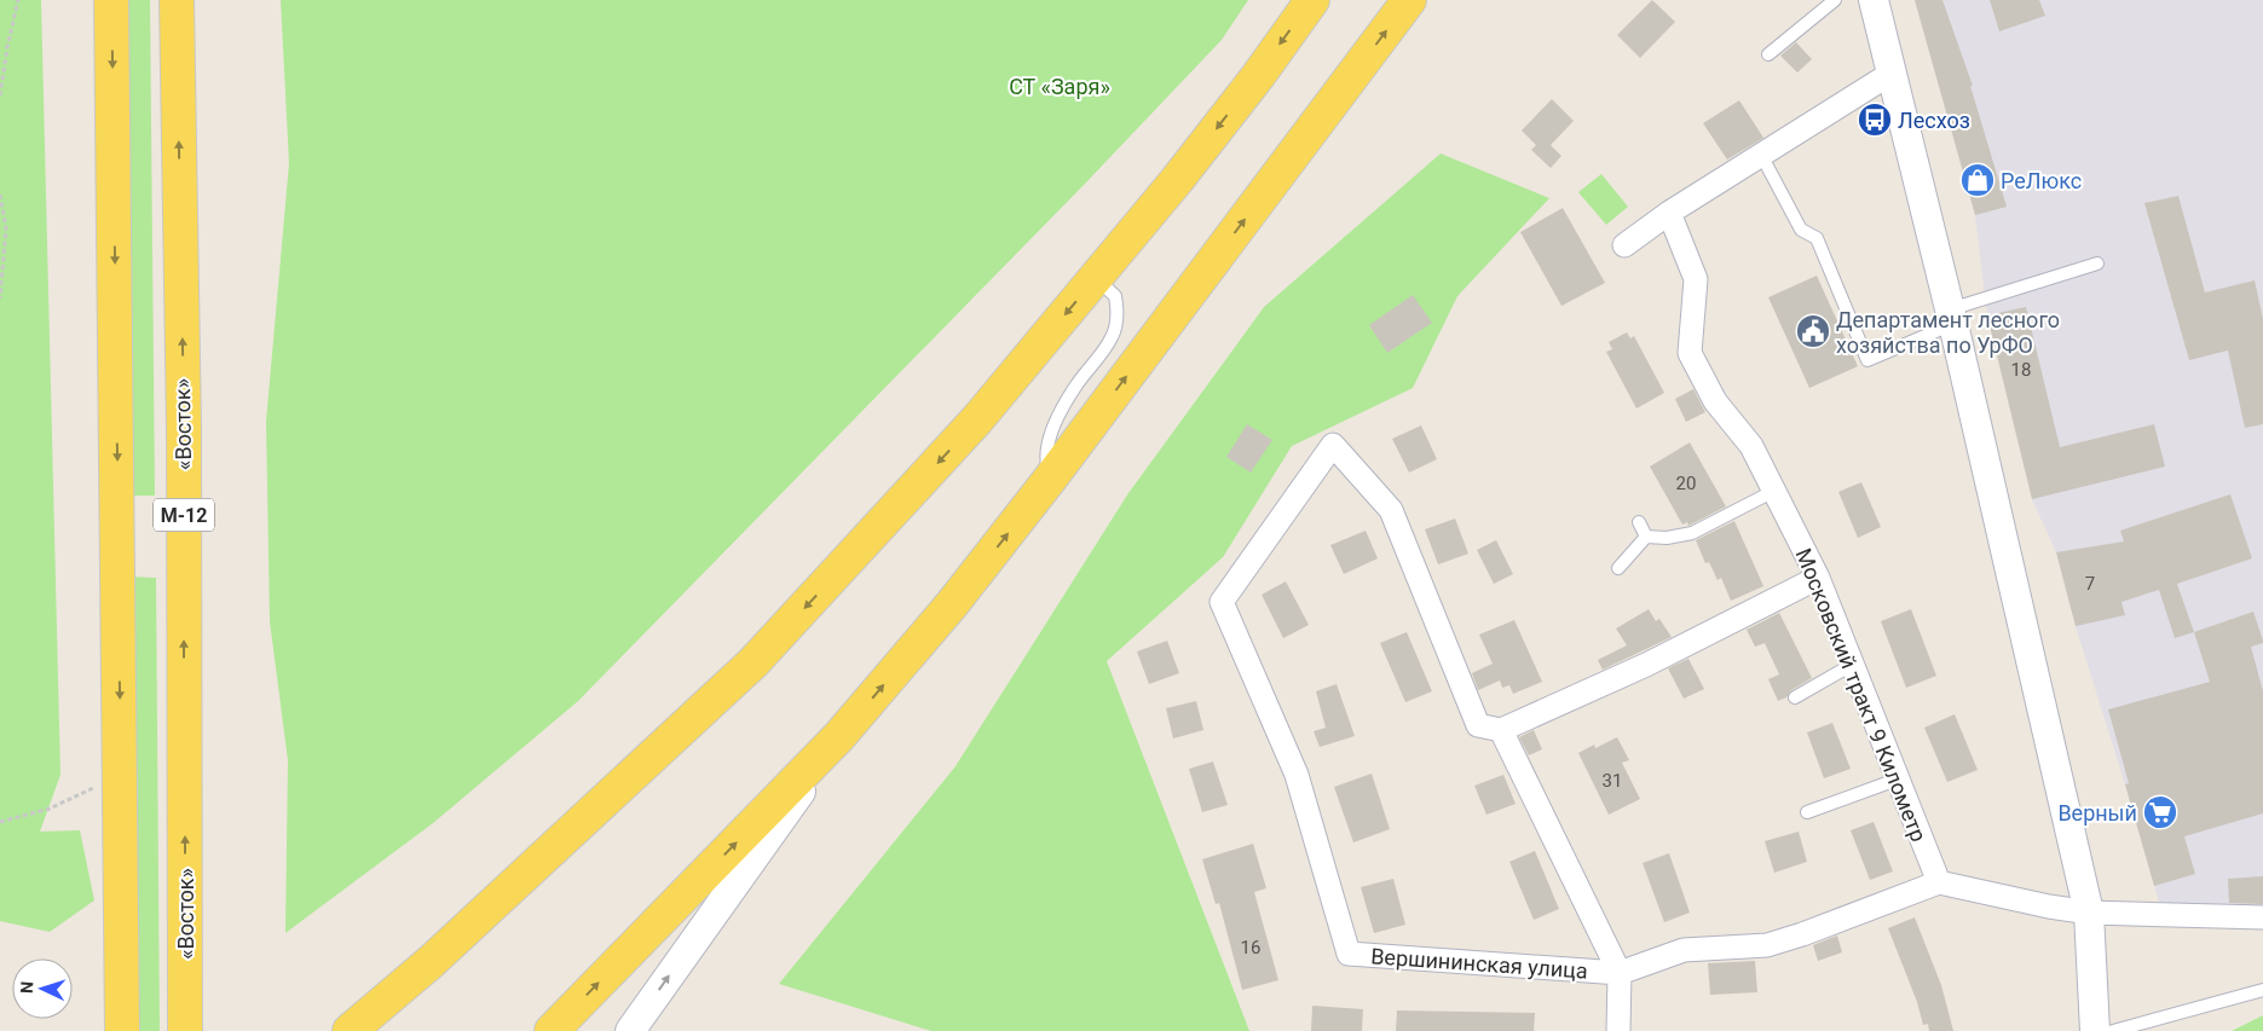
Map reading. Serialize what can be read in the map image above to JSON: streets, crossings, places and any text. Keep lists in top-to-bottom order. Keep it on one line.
{"streets":{"main road":["«Восток»","М-12"],"street":["Московский тракт 9 Километр","Вершининская улица"]},"crossings":[["Московский тракт 9 Километр","Вершининская улица"]],"parks":["СТ «Заря»"],"places":{"bus stop":["Лесхоз"],"shop":["РеЛюкс"],"public building":["Департамент лесного хозяйства по УрФО"],"supermarket":["Верный"]},"house_numbers":["18","20","7","31","16"],"north":"left"}
